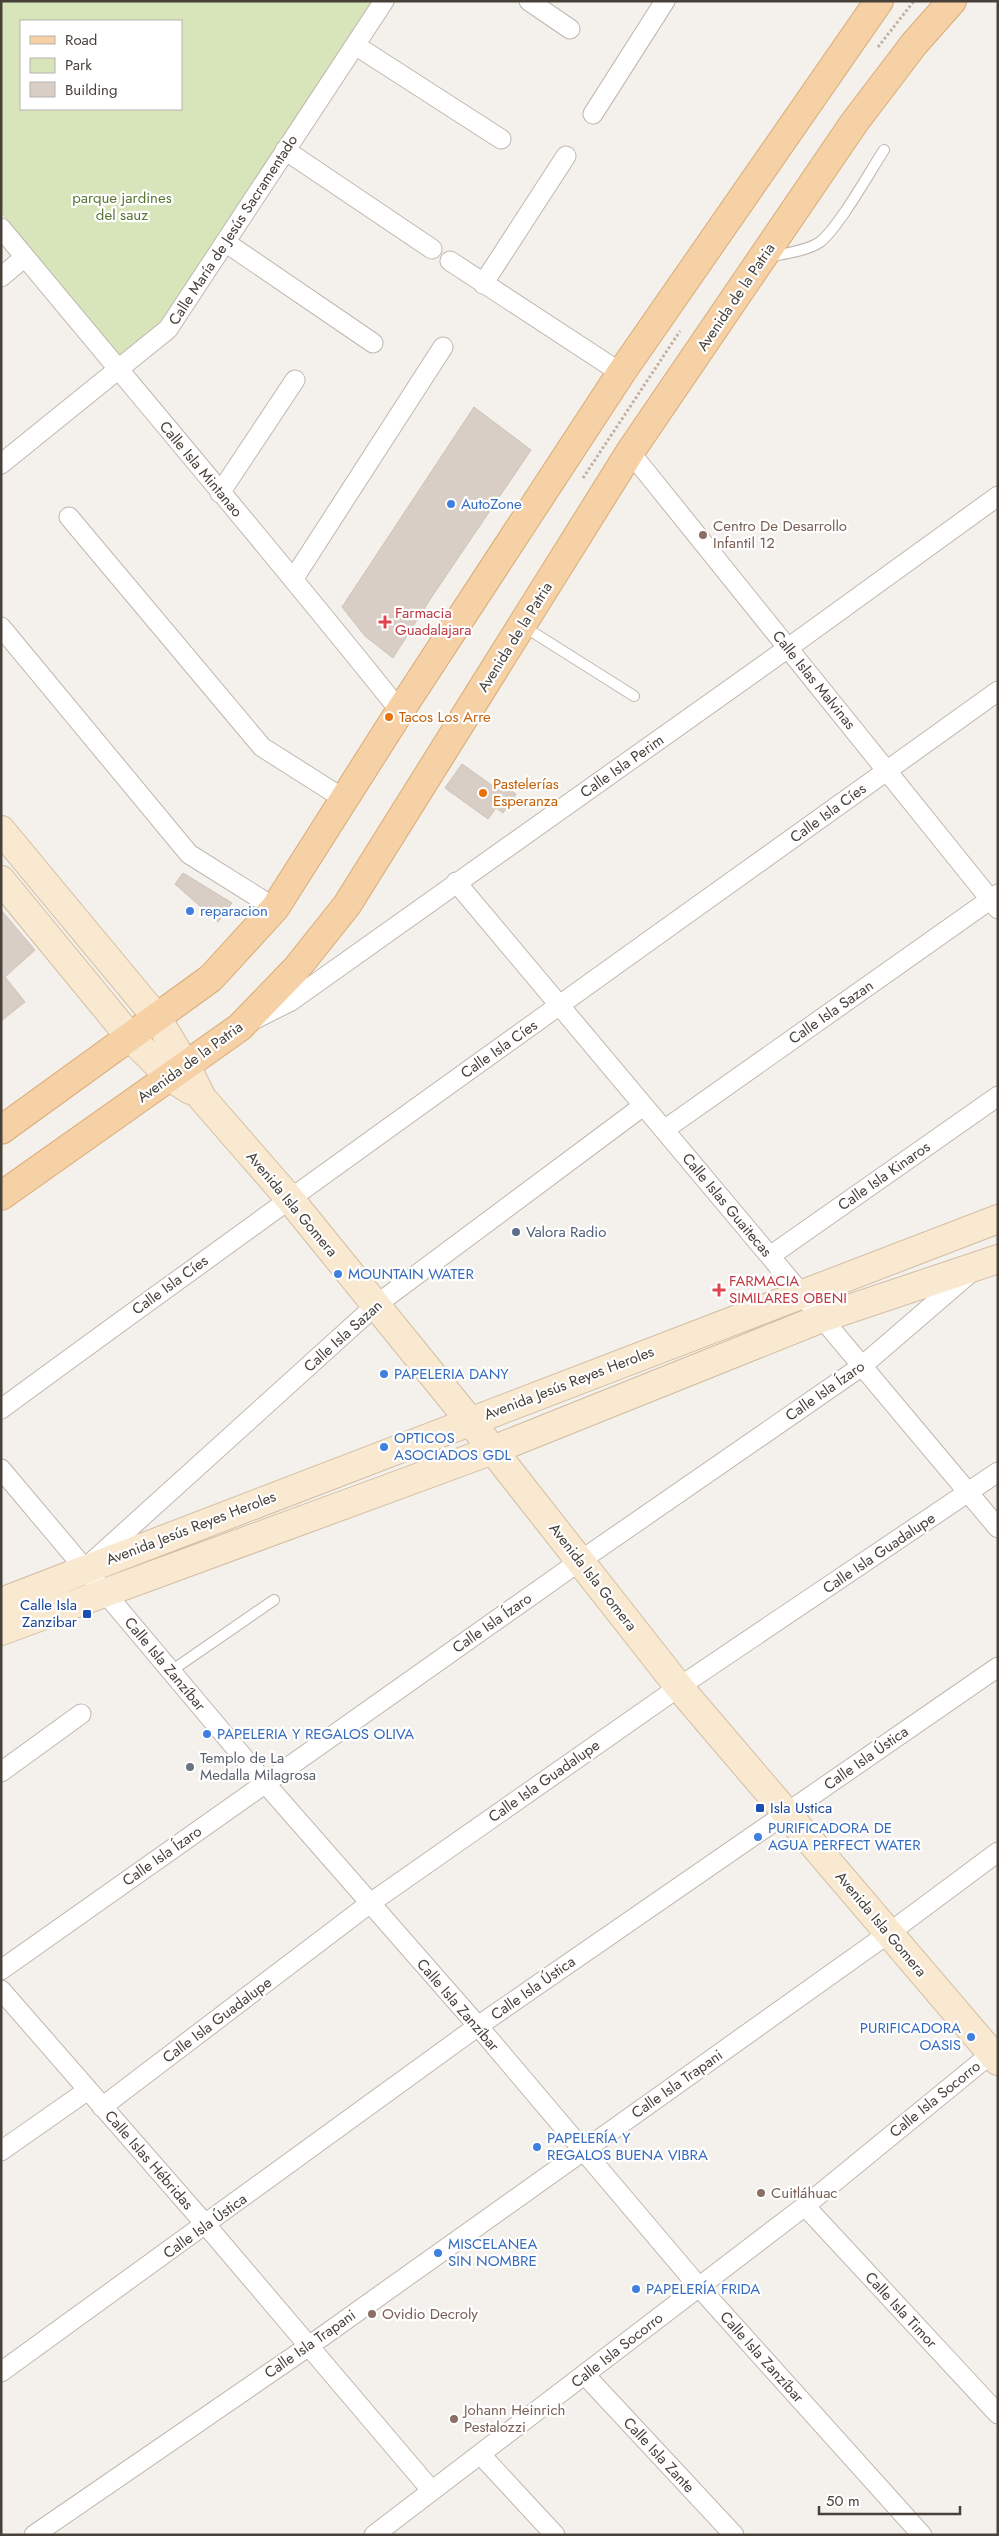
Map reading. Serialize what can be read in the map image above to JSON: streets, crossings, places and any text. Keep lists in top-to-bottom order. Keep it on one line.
{"streets":{"main road":["Avenida de la Patria"],"street":["Calle María de Jesús Sacramentado","Calle Isla Mintanao","Calle Islas Malvinas","Calle Isla Perim","Calle Isla Cíes","Calle Isla Sazan","Calle Isla Kinaros","Avenida Isla Gomera","Calle Islas Guaitecas","Avenida Jesús Reyes Heroles","Calle Isla Ízaro","Calle Isla Guadalupe","Calle Isla Zanzíbar","Calle Isla Ústica","Calle Isla Trapani","Calle Isla Socorro","Calle Islas Hébridas","Calle Isla Timor","Calle Isla Zante"]},"crossings":[["Calle María de Jesús Sacramentado","Calle Isla Mintanao"],["Avenida de la Patria","Calle Islas Malvinas"],["Avenida de la Patria","Calle Isla Perim"],["Avenida de la Patria","Avenida Isla Gomera"],["Calle Islas Malvinas","Calle Isla Perim"],["Calle Islas Malvinas","Calle Isla Cíes"],["Calle Islas Malvinas","Calle Isla Sazan"],["Calle Isla Perim","Calle Islas Guaitecas"],["Calle Isla Cíes","Avenida Isla Gomera"],["Calle Isla Cíes","Calle Islas Guaitecas"],["Calle Isla Sazan","Avenida Isla Gomera"],["Calle Isla Sazan","Calle Islas Guaitecas"],["Calle Isla Sazan","Avenida Jesús Reyes Heroles"],["Calle Isla Sazan","Calle Isla Zanzíbar"],["Calle Isla Kinaros","Calle Islas Guaitecas"],["Avenida Isla Gomera","Avenida Jesús Reyes Heroles"],["Avenida Isla Gomera","Calle Isla Ízaro"],["Avenida Isla Gomera","Calle Isla Guadalupe"],["Avenida Isla Gomera","Calle Isla Ústica"],["Avenida Isla Gomera","Calle Isla Trapani"],["Avenida Isla Gomera","Calle Isla Socorro"],["Calle Islas Guaitecas","Avenida Jesús Reyes Heroles"],["Calle Islas Guaitecas","Calle Isla Ízaro"],["Calle Islas Guaitecas","Calle Isla Guadalupe"],["Avenida Jesús Reyes Heroles","Calle Isla Ízaro"],["Avenida Jesús Reyes Heroles","Calle Isla Zanzíbar"],["Calle Isla Ízaro","Calle Isla Zanzíbar"],["Calle Isla Guadalupe","Calle Isla Zanzíbar"],["Calle Isla Guadalupe","Calle Islas Hébridas"],["Calle Isla Zanzíbar","Calle Isla Ústica"],["Calle Isla Zanzíbar","Calle Isla Trapani"],["Calle Isla Zanzíbar","Calle Isla Socorro"],["Calle Isla Ústica","Calle Islas Hébridas"],["Calle Isla Trapani","Calle Islas Hébridas"],["Calle Isla Socorro","Calle Islas Hébridas"],["Calle Isla Socorro","Calle Isla Timor"],["Calle Isla Socorro","Calle Isla Zante"]],"parks":["parque jardines del sauz"],"places":{"other":["AutoZone","Centro De Desarrollo Infantil 12","Tacos Los Arre","Pastelerías Esperanza","reparacion","Valora Radio","MOUNTAIN WATER","PAPELERIA DANY","OPTICOS ASOCIADOS GDL","PAPELERIA Y REGALOS OLIVA","Templo de La Medalla Milagrosa","PURIFICADORA DE AGUA PERFECT WATER","PURIFICADORA OASIS","PAPELERÍA Y REGALOS BUENA VIBRA","Cuitláhuac","MISCELANEA SIN NOMBRE","PAPELERÍA FRIDA","Ovidio Decroly","Johann Heinrich Pestalozzi"],"health":["Farmacia Guadalajara","FARMACIA SIMILARES OBENI"],"transit":["Calle Isla Zanzibar","Isla Ustica"]},"legend":["Road","Park","Building"],"scale_bar":"50 m"}
